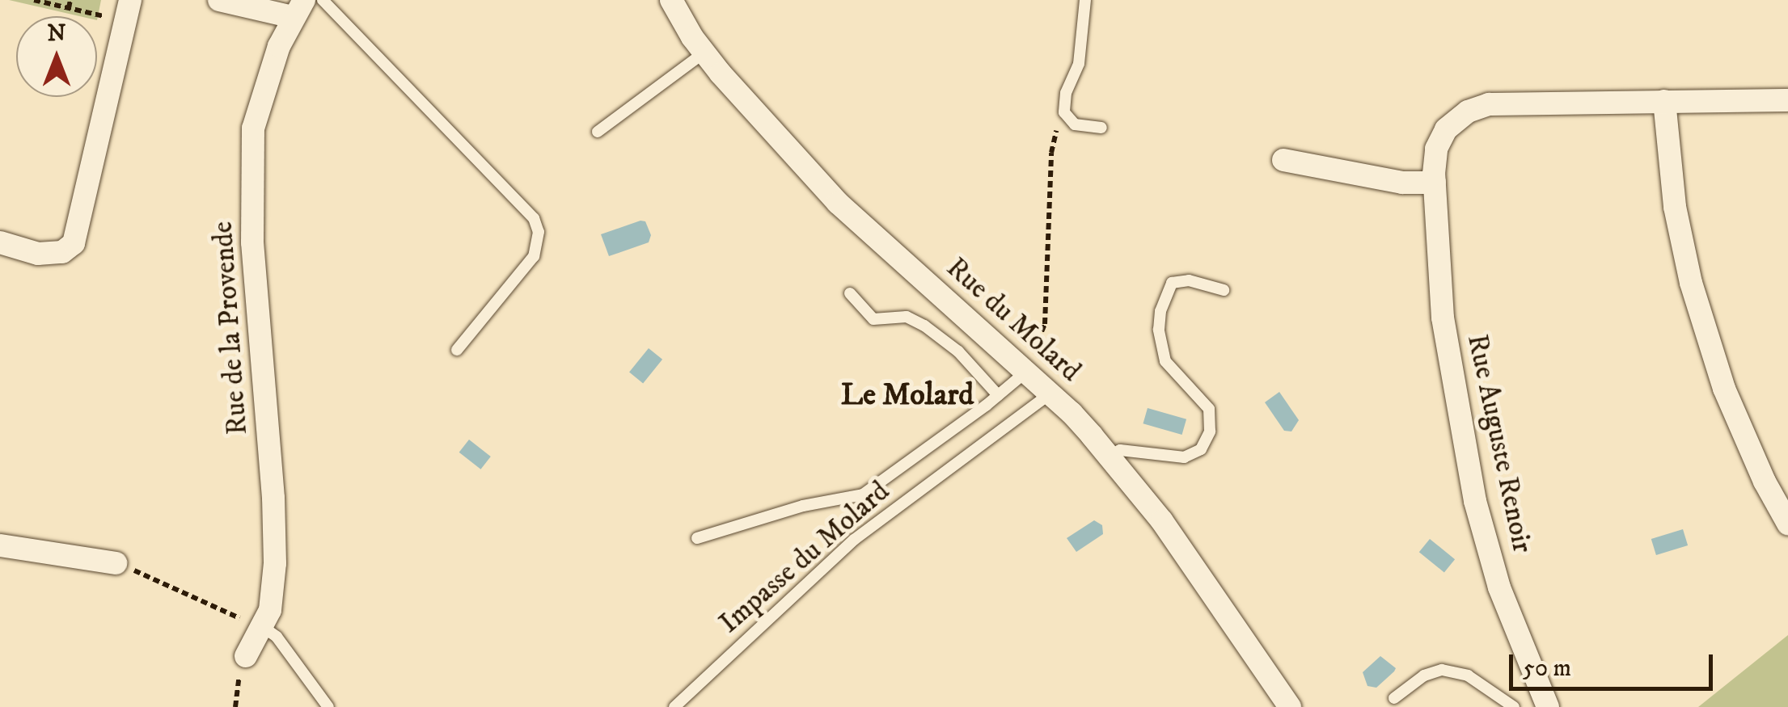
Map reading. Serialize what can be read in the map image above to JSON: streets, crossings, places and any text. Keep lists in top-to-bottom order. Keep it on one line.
{"streets":{"street":["Rue du Molard","Rue de la Provende","Rue Auguste Renoir"],"lane":["Impasse du Molard"]},"crossings":[["Rue du Molard","Impasse du Molard"]],"districts":["Le Molard"],"scale_bar":"50 m","north":"top"}
